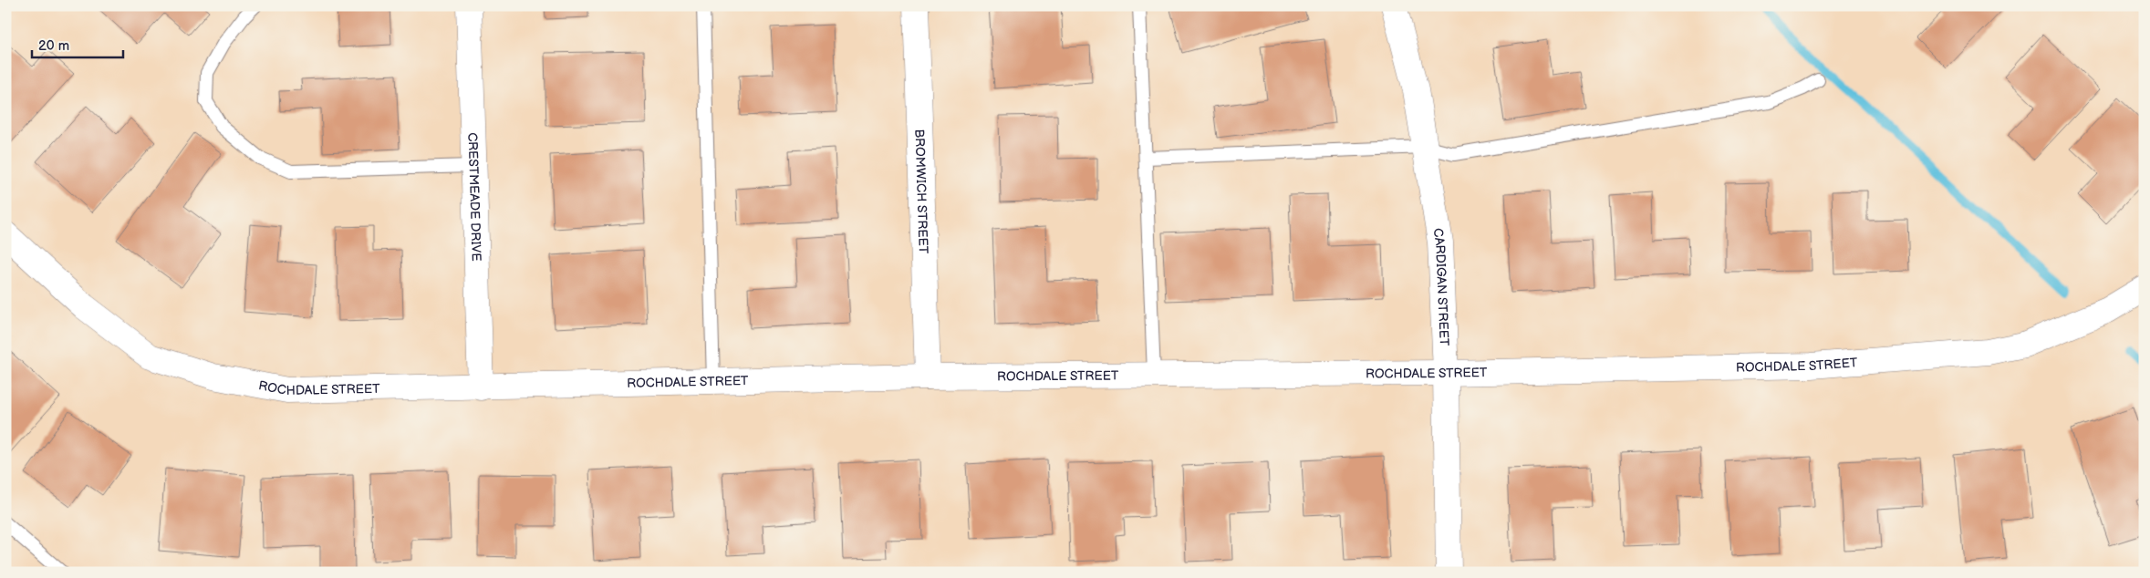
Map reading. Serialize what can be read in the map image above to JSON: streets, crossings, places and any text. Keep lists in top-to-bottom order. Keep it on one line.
{"streets":{"street":["BROMWICH STREET","CRESTMEADE DRIVE","CARDIGAN STREET","ROCHDALE STREET"]},"crossings":[["BROMWICH STREET","ROCHDALE STREET"],["CRESTMEADE DRIVE","ROCHDALE STREET"],["CARDIGAN STREET","ROCHDALE STREET"]],"scale_bar":"20 m"}
